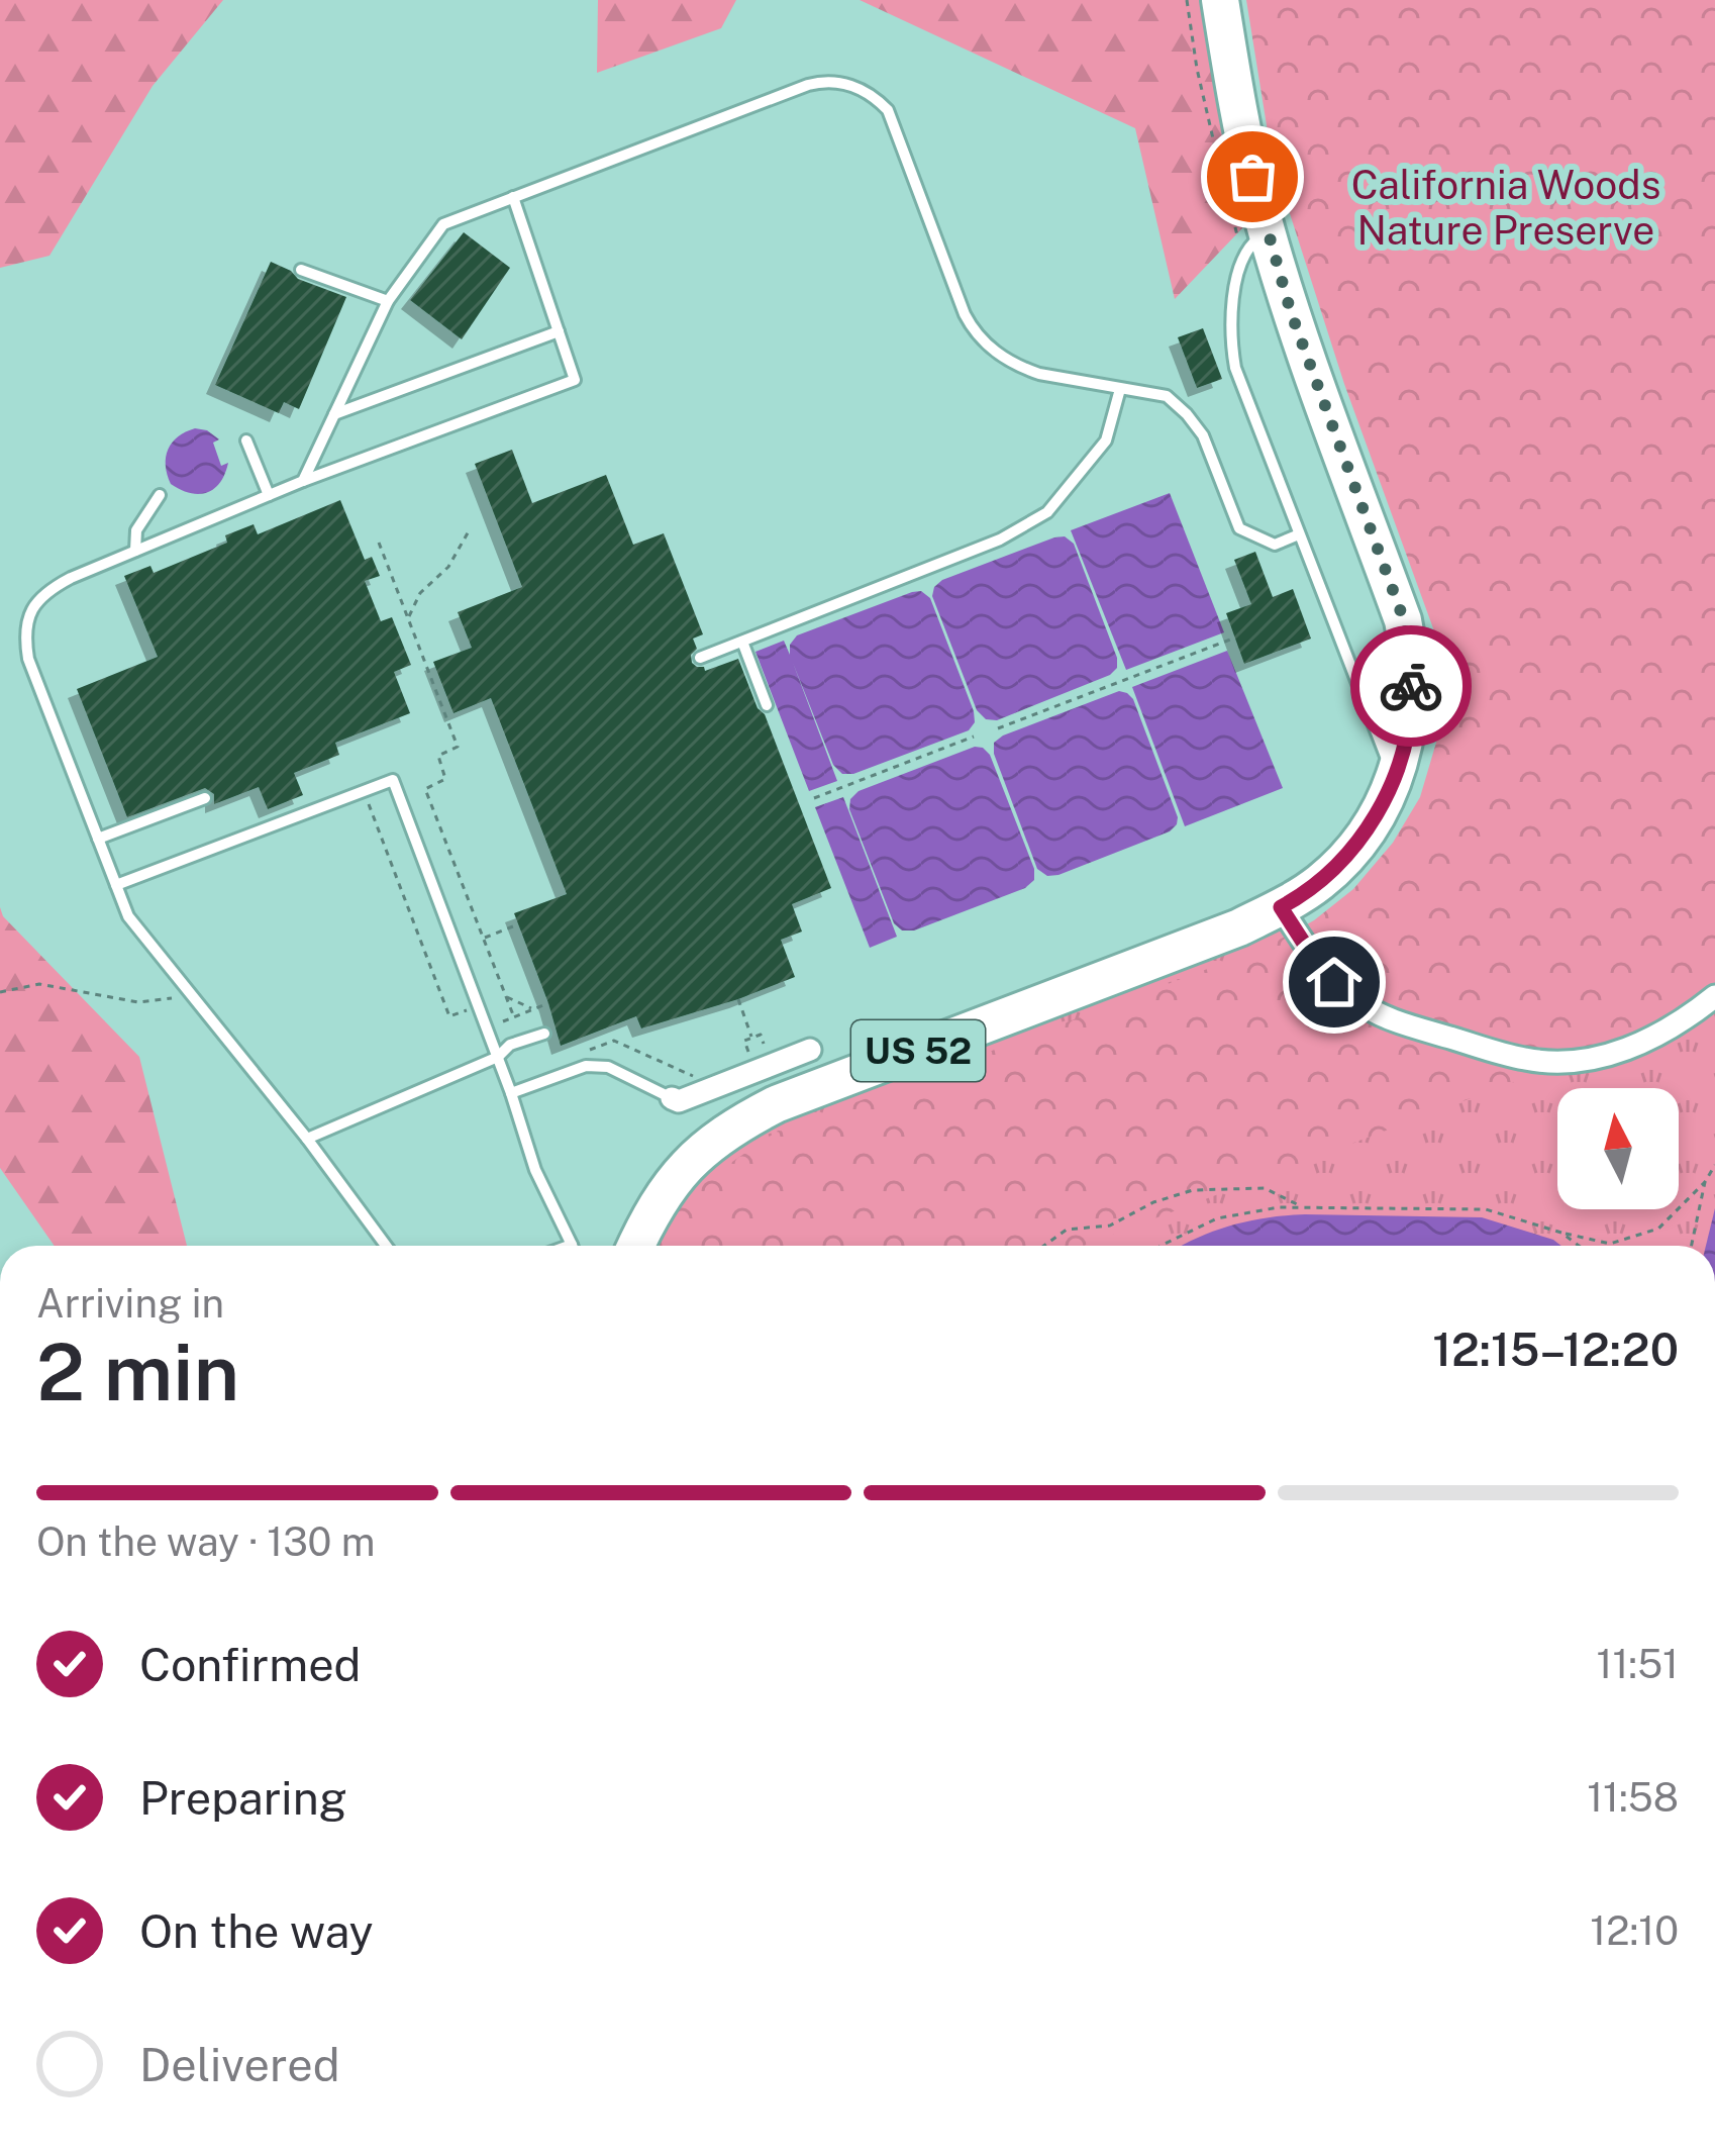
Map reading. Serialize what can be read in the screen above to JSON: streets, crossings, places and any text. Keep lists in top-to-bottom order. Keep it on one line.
{"streets":{"main road":["US 52"]},"parks":["California Woods Nature Preserve"],"north":"top","page":{"heading":["2 min","Arriving in","12:15–12:20"],"bar":"On the way · 130 m","list":[["Confirmed","11:51"],["Preparing","11:58"],["On the way","12:10"],"Delivered"]}}
